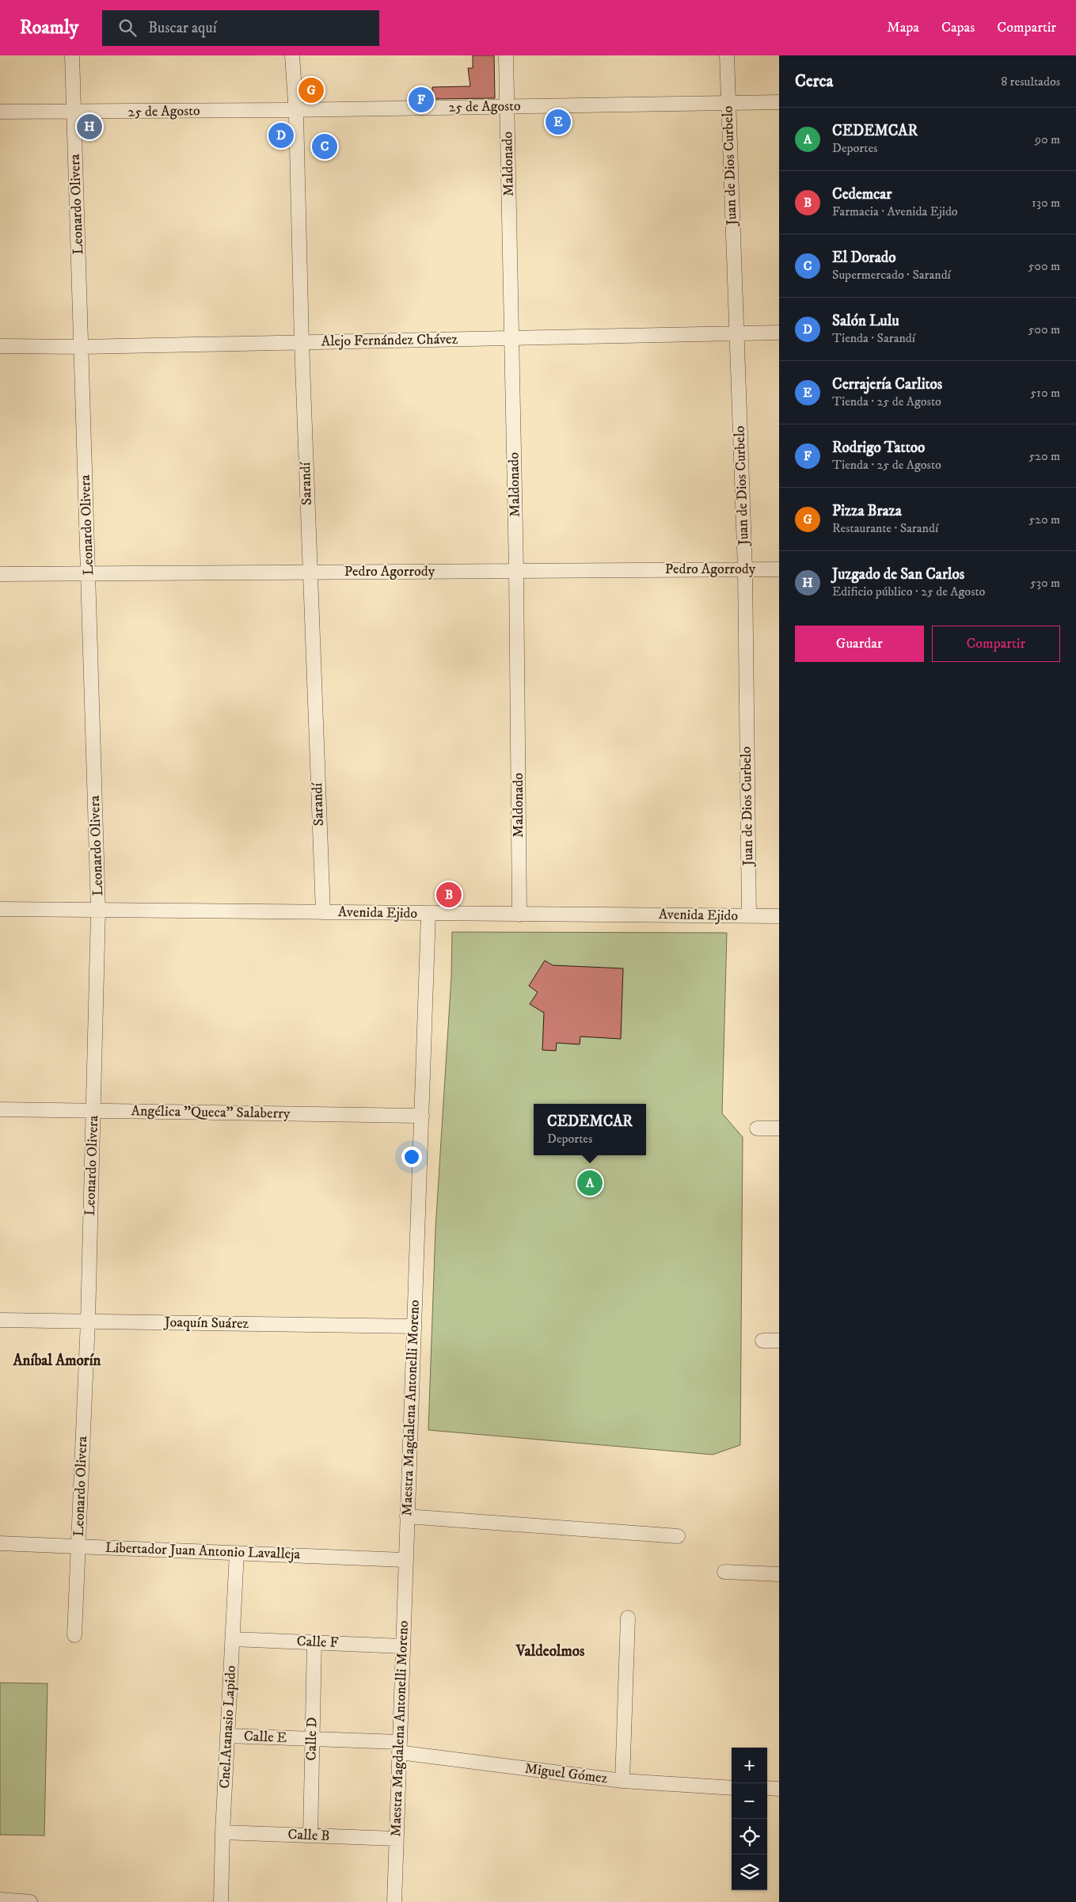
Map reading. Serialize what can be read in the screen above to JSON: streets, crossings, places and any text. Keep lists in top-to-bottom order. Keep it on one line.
{"streets":{"street":["25 de Agosto","Maldonado","Juan de Dios Curbelo","Leonardo Olivera","Alejo Fernández Chávez","Sarandí","Pedro Agorrody","Avenida Ejido","Angélica \"Queca\" Salaberry","Joaquín Suárez","Maestra Magdalena Antonelli Moreno","Libertador Juan Antonio Lavalleja","Calle F","Cnel.Atanasio Lapido","Calle E","Calle D","Miguel Gómez","Calle B"]},"crossings":[["25 de Agosto","Maldonado"],["25 de Agosto","Juan de Dios Curbelo"],["25 de Agosto","Leonardo Olivera"],["25 de Agosto","Sarandí"],["Maldonado","Alejo Fernández Chávez"],["Maldonado","Pedro Agorrody"],["Maldonado","Avenida Ejido"],["Juan de Dios Curbelo","Alejo Fernández Chávez"],["Juan de Dios Curbelo","Pedro Agorrody"],["Juan de Dios Curbelo","Avenida Ejido"],["Leonardo Olivera","Alejo Fernández Chávez"],["Leonardo Olivera","Pedro Agorrody"],["Leonardo Olivera","Avenida Ejido"],["Leonardo Olivera","Angélica \"Queca\" Salaberry"],["Leonardo Olivera","Joaquín Suárez"],["Leonardo Olivera","Libertador Juan Antonio Lavalleja"],["Alejo Fernández Chávez","Sarandí"],["Sarandí","Pedro Agorrody"],["Sarandí","Avenida Ejido"],["Avenida Ejido","Maestra Magdalena Antonelli Moreno"],["Angélica \"Queca\" Salaberry","Maestra Magdalena Antonelli Moreno"],["Joaquín Suárez","Maestra Magdalena Antonelli Moreno"],["Maestra Magdalena Antonelli Moreno","Libertador Juan Antonio Lavalleja"],["Maestra Magdalena Antonelli Moreno","Calle F"],["Maestra Magdalena Antonelli Moreno","Calle E"],["Maestra Magdalena Antonelli Moreno","Miguel Gómez"],["Maestra Magdalena Antonelli Moreno","Calle B"],["Libertador Juan Antonio Lavalleja","Cnel.Atanasio Lapido"],["Calle F","Cnel.Atanasio Lapido"],["Calle F","Calle D"],["Cnel.Atanasio Lapido","Calle E"],["Cnel.Atanasio Lapido","Calle B"],["Calle E","Calle D"],["Calle E","Miguel Gómez"],["Calle D","Calle B"]],"districts":["Aníbal Amorín","Valdeolmos"],"page":{"header":"Roamly","search":"Buscar aquí","nav":["Mapa","Capas","Compartir"],"heading":["Cerca","8 resultados"],"pins":["G","F","E","H","D","C","B","A"],"list":[{"mark":"A","name":"CEDEMCAR","note":"Deportes","value":"90 m"},{"mark":"B","name":"Cedemcar","note":"Farmacia · Avenida Ejido","value":"130 m"},{"mark":"C","name":"El Dorado","note":"Supermercado · Sarandí","value":"500 m"},{"mark":"D","name":"Salón Lulu","note":"Tienda · Sarandí","value":"500 m"},{"mark":"E","name":"Cerrajería Carlitos","note":"Tienda · 25 de Agosto","value":"510 m"},{"mark":"F","name":"Rodrigo Tattoo","note":"Tienda · 25 de Agosto","value":"520 m"},{"mark":"G","name":"Pizza Braza","note":"Restaurante · Sarandí","value":"520 m"},{"mark":"H","name":"Juzgado de San Carlos","note":"Edificio público · 25 de Agosto","value":"530 m"}],"buttons":["Guardar","Compartir"],"popup":["CEDEMCAR","Deportes"],"map_buttons":["+","−"]}}
